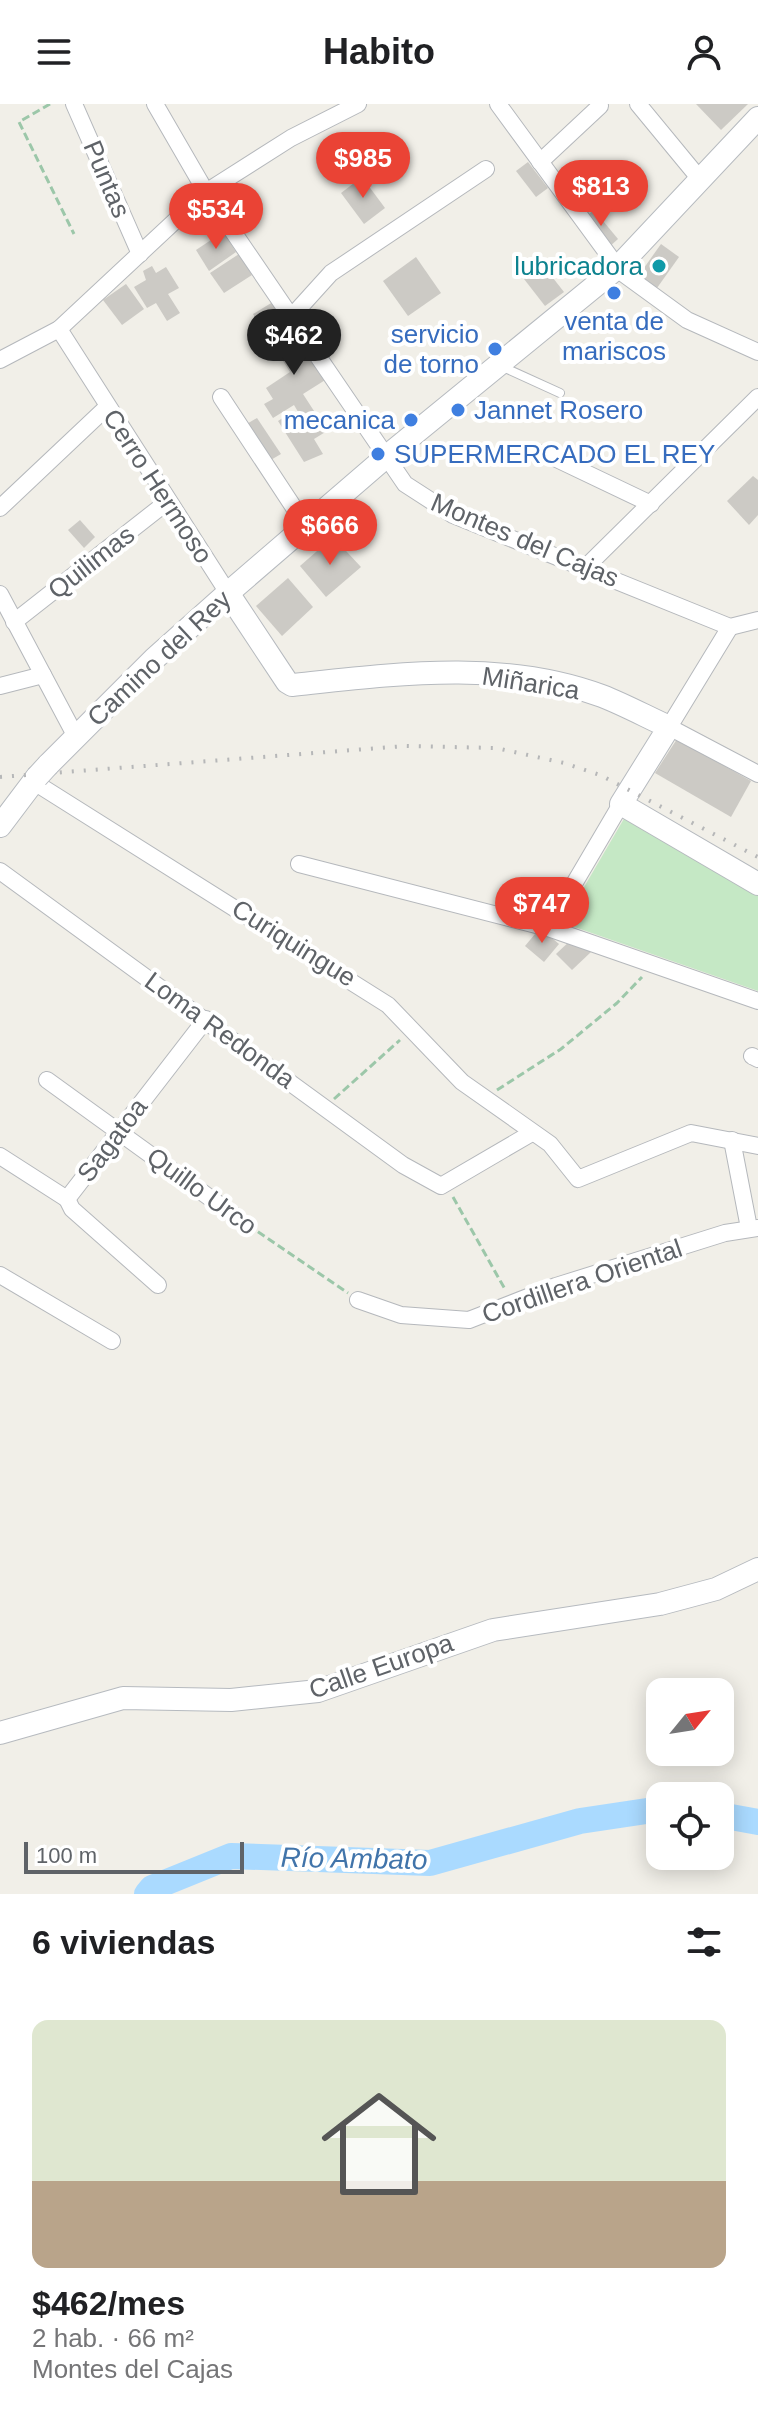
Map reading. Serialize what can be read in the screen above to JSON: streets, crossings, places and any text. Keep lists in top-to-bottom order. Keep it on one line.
{"streets":{"street":["Puntas","Cerro Hermoso","Montes del Cajas","Quilimas","Camino del Rey","Miñarica","Curiquingue","Loma Redonda","Sagatoa","Quillo Urco","Cordillera Oriental","Calle Europa"]},"crossings":[["Cerro Hermoso","Quilimas"],["Cerro Hermoso","Camino del Rey"],["Cerro Hermoso","Miñarica"],["Montes del Cajas","Camino del Rey"],["Camino del Rey","Curiquingue"],["Loma Redonda","Sagatoa"],["Sagatoa","Quillo Urco"],["Quillo Urco","Cordillera Oriental"]],"water":["Río Ambato"],"places":["lubricadora","venta de mariscos","servicio de torno","Jannet Rosero","mecanica","SUPERMERCADO EL REY"],"scale_bar":"100 m","north":"top right","page":{"header":"Habito","price":["$985","$813","$534","$462","$666","$747"],"scale":"100 m","heading":"6 viviendas","list":[{"name":"$462/mes","note":"2 hab. · 66 m² · Montes del Cajas"}]}}
